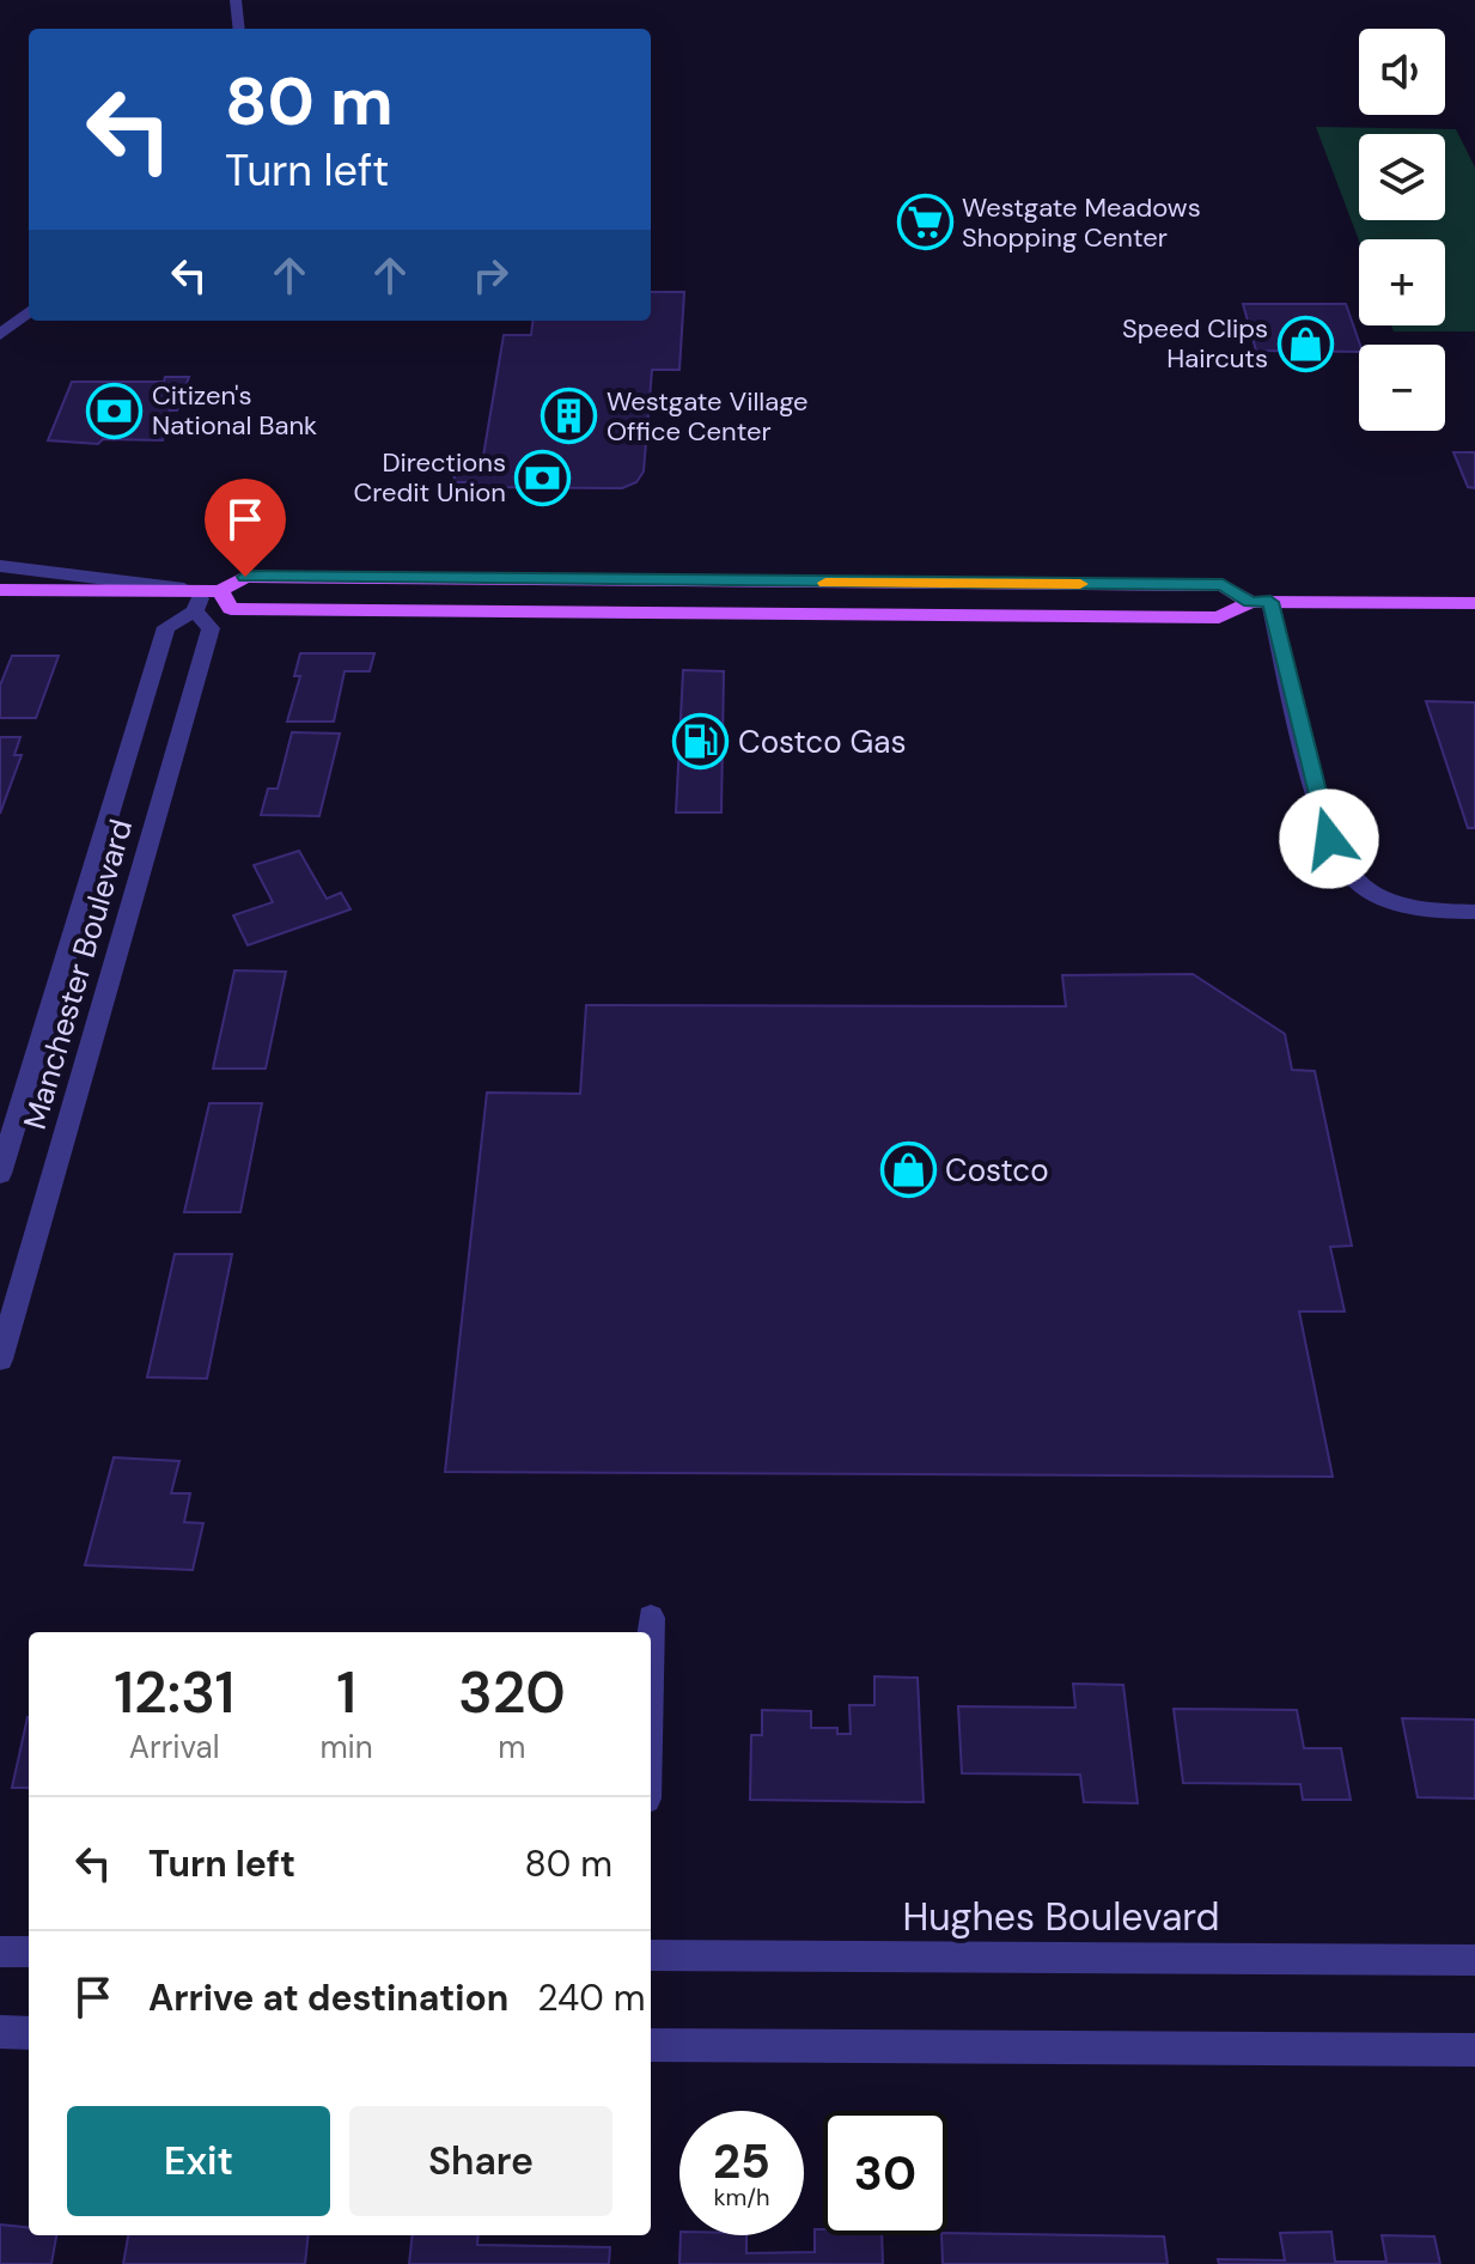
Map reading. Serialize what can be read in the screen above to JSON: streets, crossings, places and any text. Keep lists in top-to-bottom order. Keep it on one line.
{"streets":{"street":["Manchester Boulevard","Hughes Boulevard"]},"places":{"supermarket":["Westgate Meadows Shopping Center"],"shop":["Speed Clips Haircuts","Costco"],"bank":["Citizen's National Bank","Directions Credit Union"],"building":["Westgate Village Office Center"],"fuel station":["Costco Gas"]},"page":{"map_buttons":["+","−"],"turn":["80 m","Turn left"],"eta":["12:31","Arrival","1","min","320","m"],"list":[{"name":"Turn left","value":"80 m"},{"name":"Arrive at destination","value":"240 m"}],"buttons":["Exit","Share"],"speed":"25 km/h","limit":"30"}}
